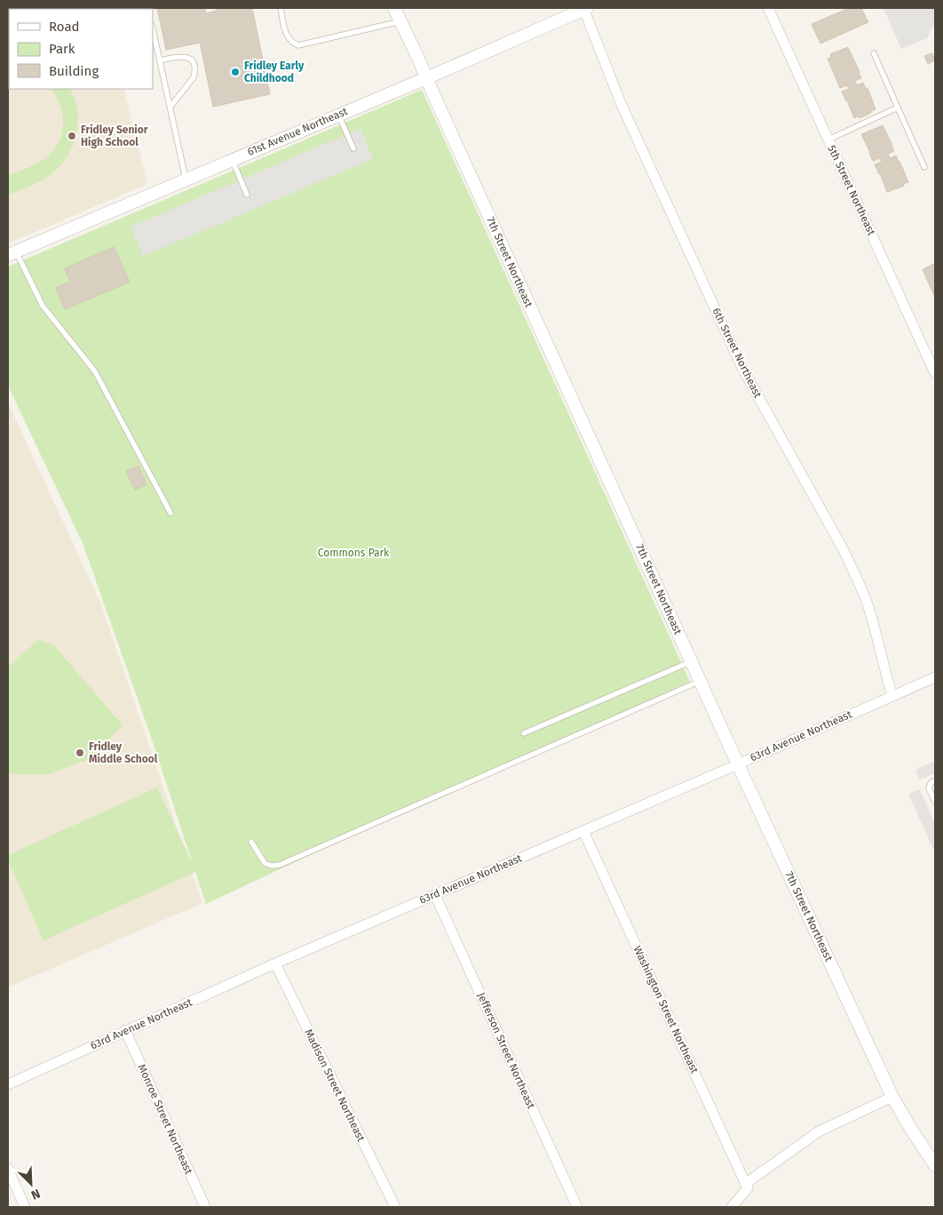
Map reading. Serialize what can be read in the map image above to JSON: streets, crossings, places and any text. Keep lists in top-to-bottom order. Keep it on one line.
{"streets":{"street":["61st Avenue Northeast","5th Street Northeast","7th Street Northeast","6th Street Northeast","63rd Avenue Northeast","Washington Street Northeast","Jefferson Street Northeast","Madison Street Northeast","Monroe Street Northeast"]},"crossings":[["61st Avenue Northeast","7th Street Northeast"],["61st Avenue Northeast","6th Street Northeast"],["7th Street Northeast","63rd Avenue Northeast"],["6th Street Northeast","63rd Avenue Northeast"],["63rd Avenue Northeast","Washington Street Northeast"],["63rd Avenue Northeast","Jefferson Street Northeast"],["63rd Avenue Northeast","Madison Street Northeast"],["63rd Avenue Northeast","Monroe Street Northeast"]],"parks":["Commons Park"],"places":["Fridley Early Childhood","Fridley Senior High School","Fridley Middle School"],"legend":["Road","Park","Building"],"north":"bottom right"}
